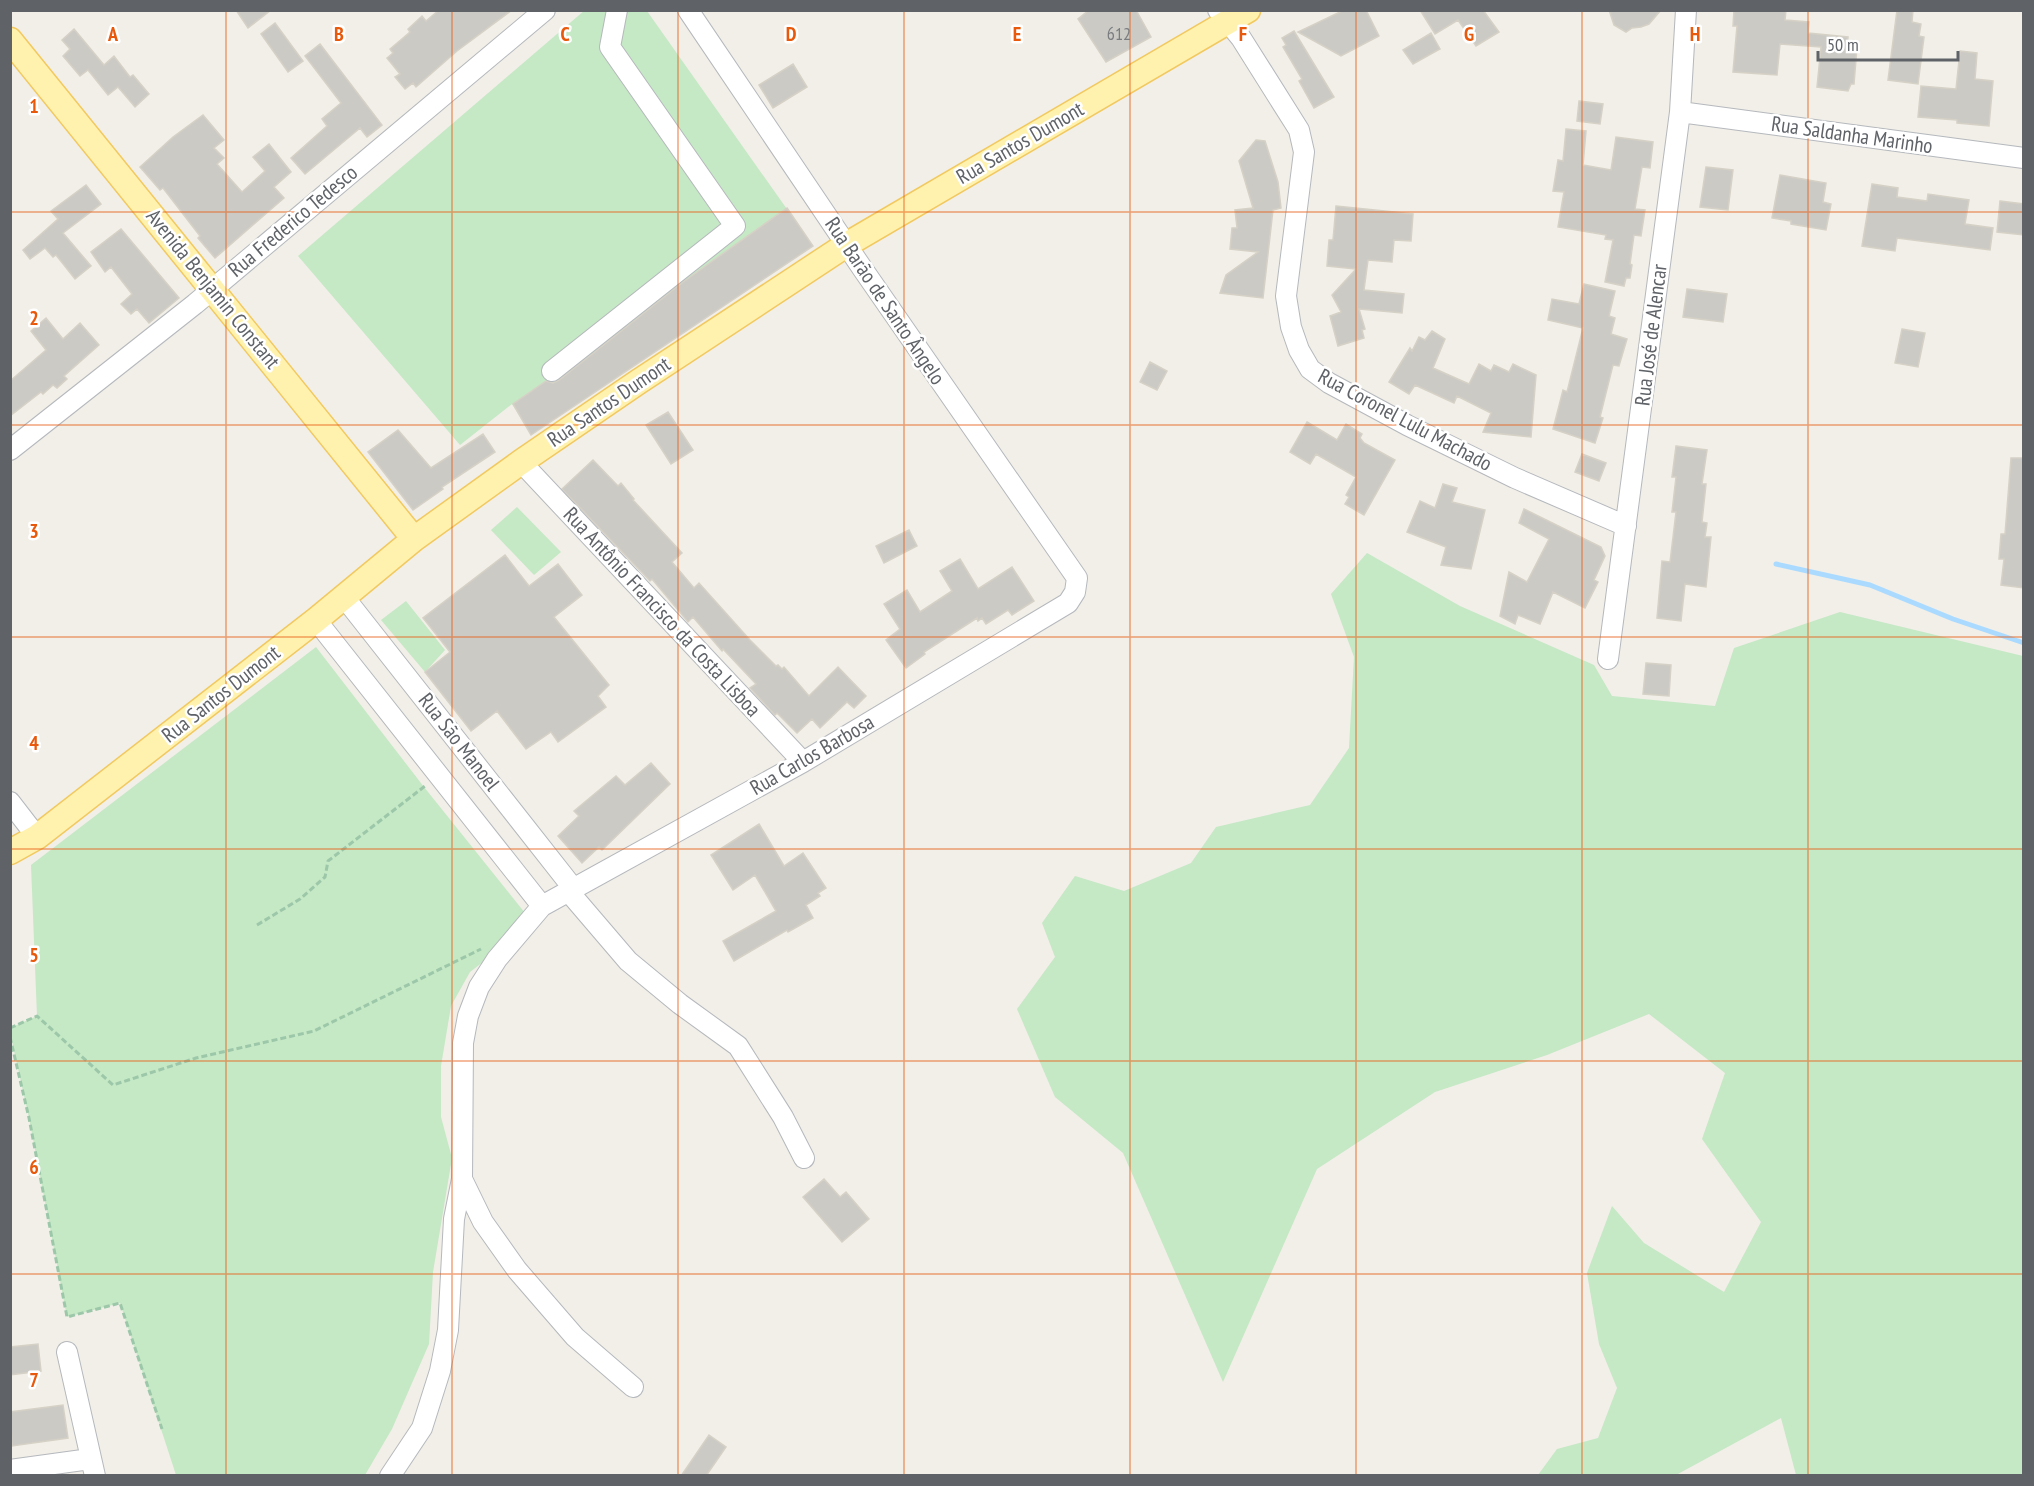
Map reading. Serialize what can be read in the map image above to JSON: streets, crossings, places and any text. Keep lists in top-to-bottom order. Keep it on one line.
{"streets":{"main road":["Rua Santos Dumont","Avenida Benjamin Constant"],"street":["Rua Saldanha Marinho","Rua Frederico Tedesco","Rua Barão de Santo Ângelo","Rua José de Alencar","Rua Coronel Lulu Machado","Rua Antônio Francisco da Costa Lisboa","Rua São Manoel","Rua Carlos Barbosa"]},"crossings":[["Rua Saldanha Marinho","Rua José de Alencar"],["Rua Santos Dumont","Avenida Benjamin Constant"],["Rua Santos Dumont","Rua Barão de Santo Ângelo"],["Rua Santos Dumont","Rua Coronel Lulu Machado"],["Rua Santos Dumont","Rua Antônio Francisco da Costa Lisboa"],["Rua Santos Dumont","Rua São Manoel"],["Rua Frederico Tedesco","Avenida Benjamin Constant"],["Rua Barão de Santo Ângelo","Rua Carlos Barbosa"],["Rua José de Alencar","Rua Coronel Lulu Machado"],["Rua Antônio Francisco da Costa Lisboa","Rua Carlos Barbosa"],["Rua São Manoel","Rua Carlos Barbosa"]],"house_numbers":["612"],"scale_bar":"50 m","grid":{"columns":["A","B","C","D","E","F","G","H"],"rows":["1","2","3","4","5","6","7"]}}
